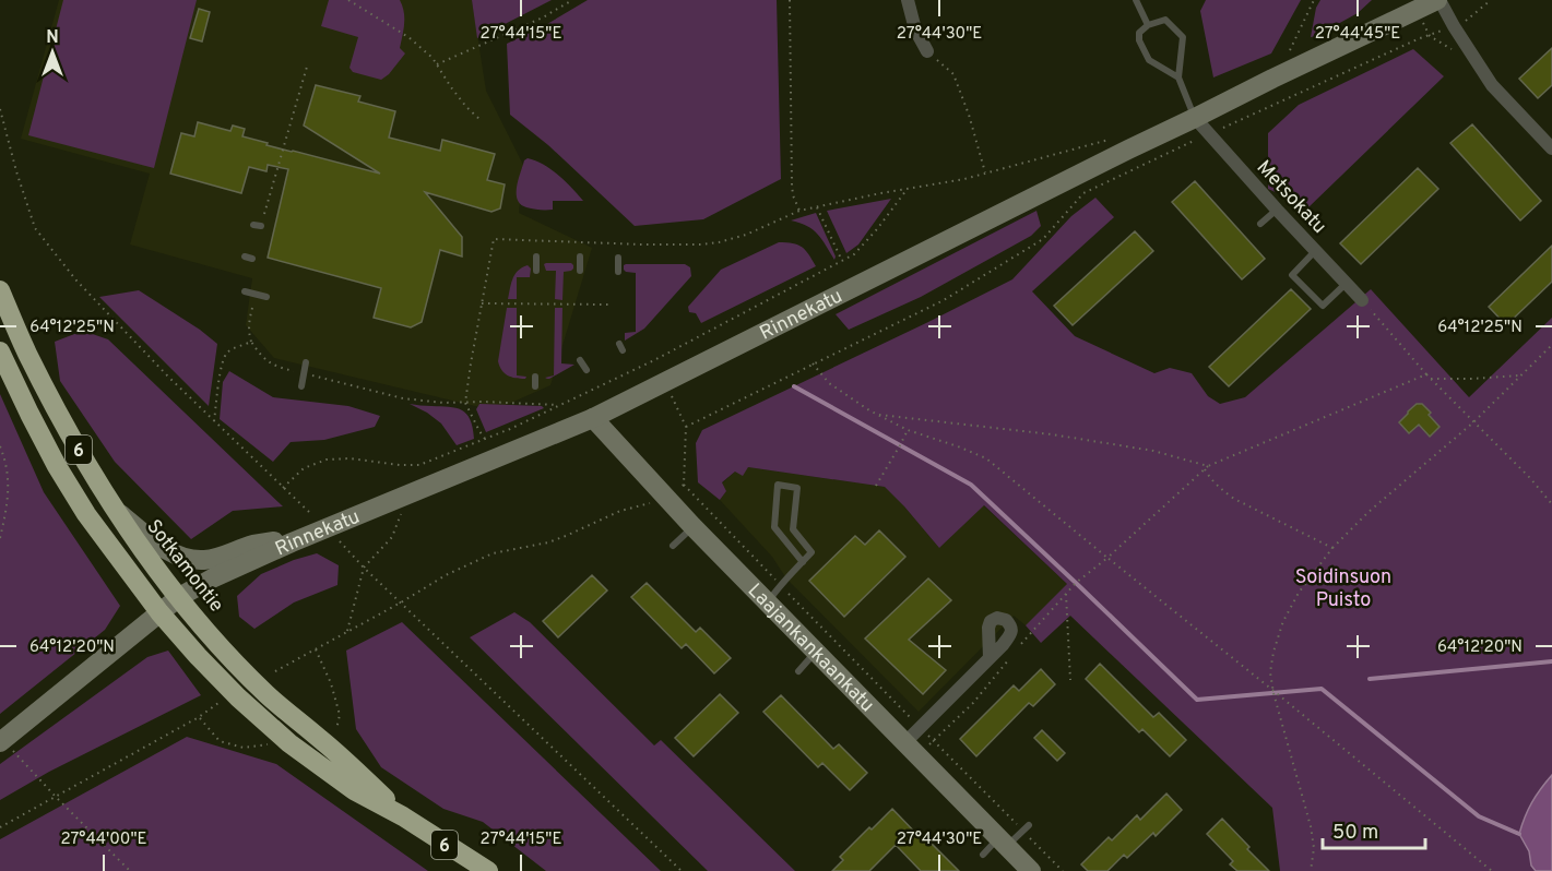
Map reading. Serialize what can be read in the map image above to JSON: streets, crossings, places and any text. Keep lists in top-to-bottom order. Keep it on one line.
{"streets":{"highway":["6","Sotkamontie"],"street":["Metsokatu","Rinnekatu","Laajankankaankatu"]},"crossings":[["Metsokatu","Rinnekatu"],["Rinnekatu","Sotkamontie"],["Rinnekatu","Laajankankaankatu"]],"parks":["Soidinsuon Puisto"],"scale_bar":"50 m","north":"top","coordinates":["27°44'15\"E","27°44'30\"E","27°44'45\"E","64°12'25\"N","64°12'20\"N","27°44'00\"E"]}
